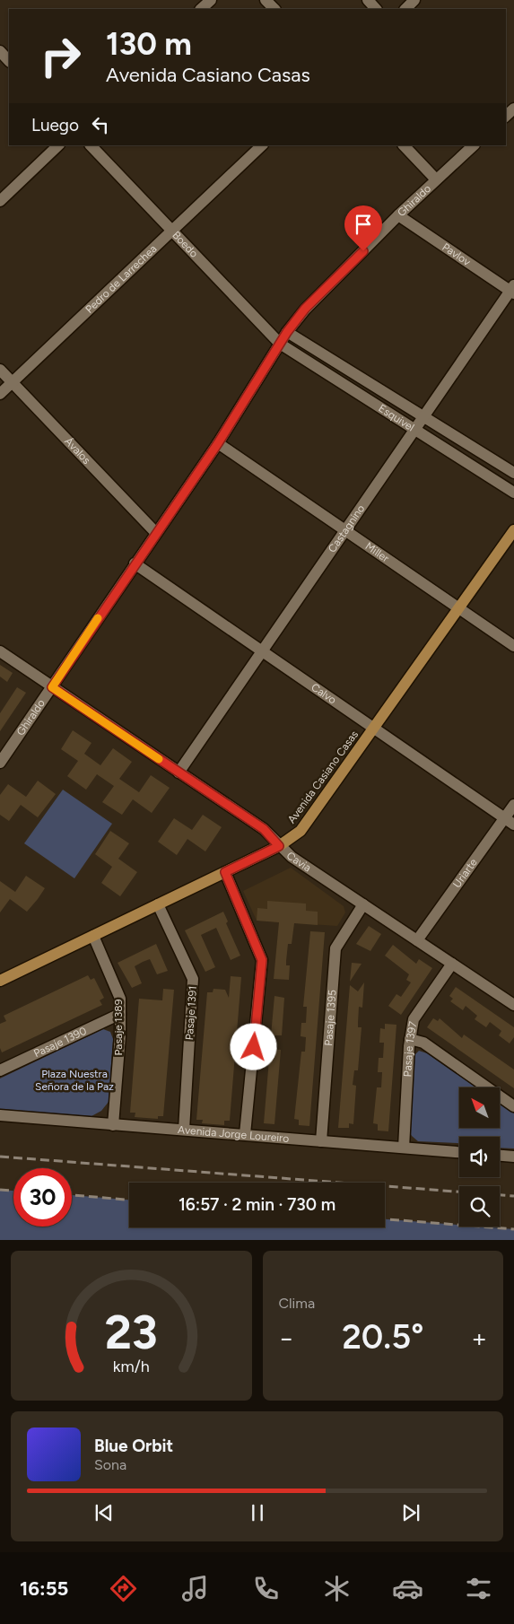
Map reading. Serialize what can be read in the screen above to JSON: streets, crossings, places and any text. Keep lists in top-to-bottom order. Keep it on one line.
{"streets":{"main road":["Avenida Casiano Casas"],"street":["Ghiraldo","Boedo","Pavlov","Pedro de Larrechea","Esquivel","Ávalos","Castagnino","Miller","Calvo","Cavia","Uriarte","Pasaje 1391","Pasaje 1395","Pasaje 1389","Pasaje 1390","Pasaje 1397","Avenida Jorge Loureiro"]},"crossings":[["Ghiraldo","Boedo"],["Ghiraldo","Pavlov"],["Ghiraldo","Esquivel"],["Ghiraldo","Ávalos"],["Ghiraldo","Miller"],["Ghiraldo","Calvo"],["Ghiraldo","Cavia"],["Boedo","Pedro de Larrechea"],["Boedo","Esquivel"],["Pavlov","Castagnino"],["Pedro de Larrechea","Ávalos"],["Esquivel","Castagnino"],["Castagnino","Miller"],["Castagnino","Calvo"],["Castagnino","Cavia"],["Miller","Avenida Casiano Casas"],["Calvo","Avenida Casiano Casas"],["Calvo","Uriarte"],["Avenida Casiano Casas","Cavia"],["Avenida Casiano Casas","Pasaje 1391"],["Avenida Casiano Casas","Pasaje 1389"],["Cavia","Uriarte"],["Cavia","Pasaje 1395"],["Cavia","Pasaje 1397"],["Pasaje 1391","Avenida Jorge Loureiro"],["Pasaje 1395","Avenida Jorge Loureiro"],["Pasaje 1389","Pasaje 1390"],["Pasaje 1389","Avenida Jorge Loureiro"],["Pasaje 1397","Avenida Jorge Loureiro"]],"parks":["Plaza Nuestra Señora de la Paz"],"north":"top left","page":{"turn":["130 m","Avenida Casiano Casas"],"then":"Luego","limit":"30","trip":"16:57 · 2 min · 730 m","tile":"Clima","heat":["−","20.5°","+"],"song":["Blue Orbit","Sona"],"tabs":"16:55","gauge":["23","km/h"]}}
